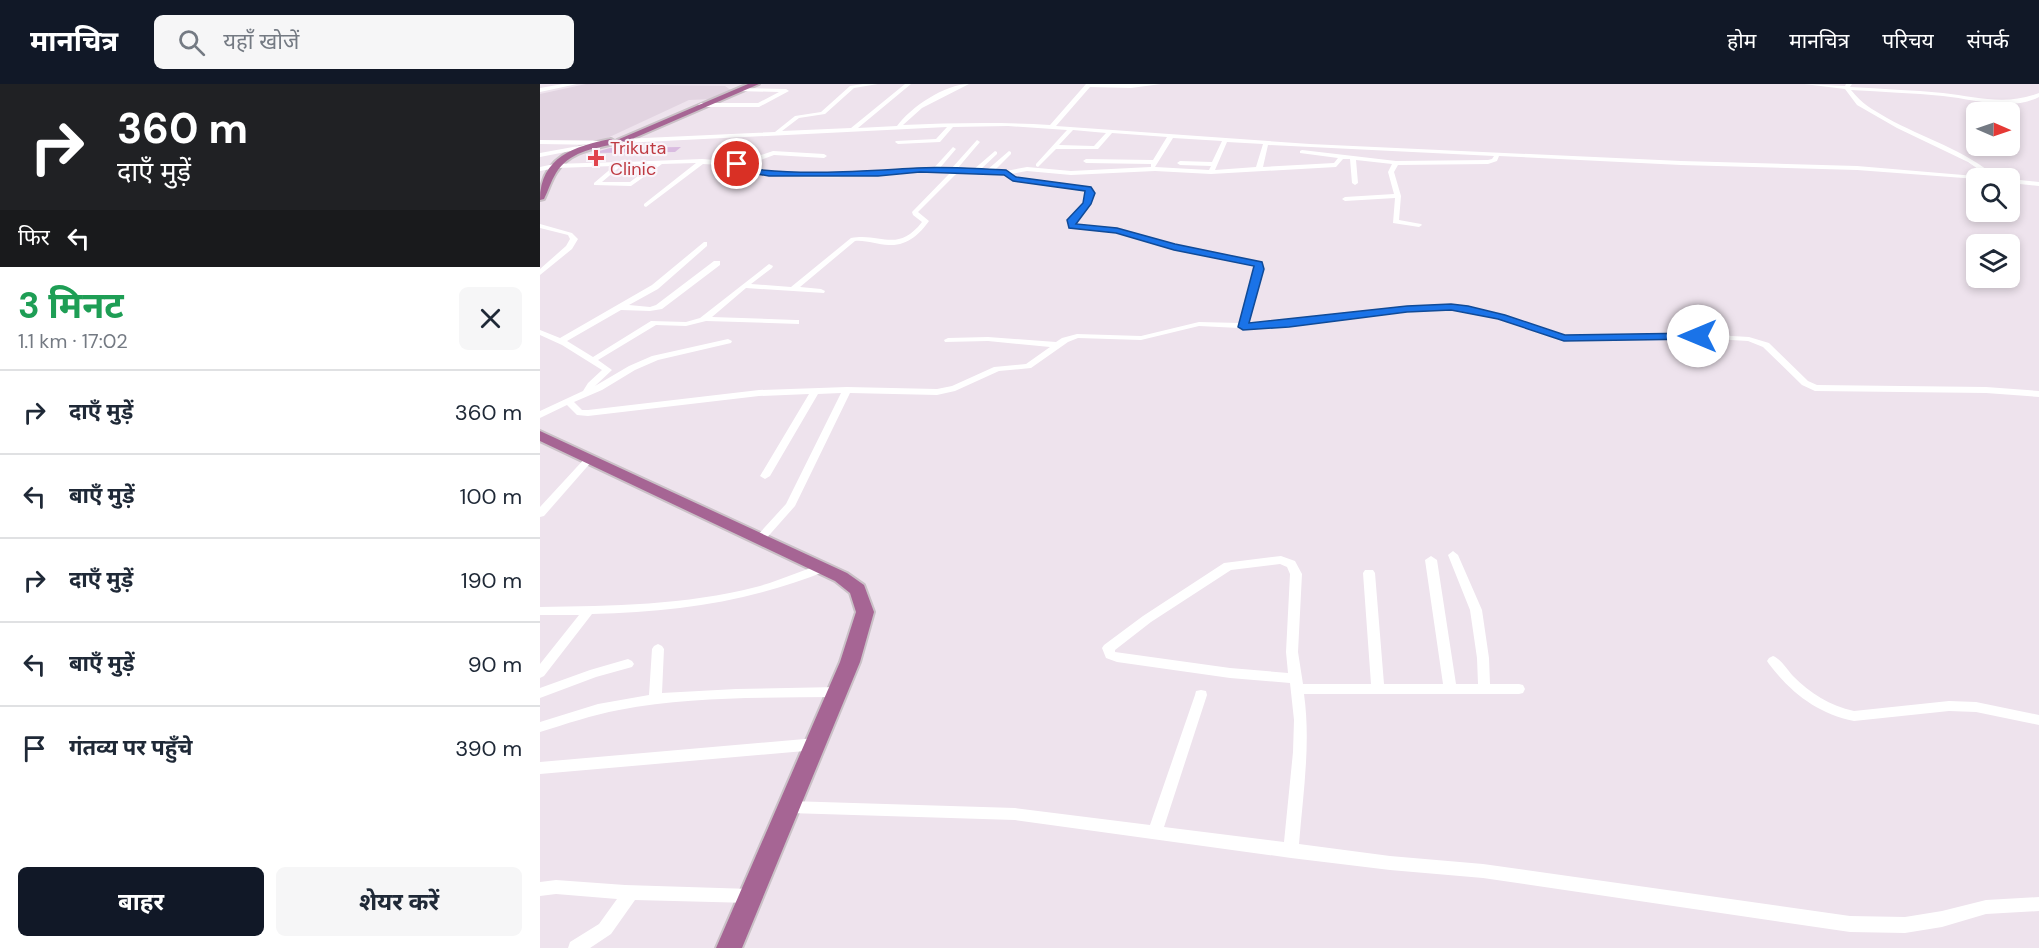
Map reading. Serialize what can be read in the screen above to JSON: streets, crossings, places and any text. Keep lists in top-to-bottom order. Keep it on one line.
{"places":{"health":["Trikuta Clinic"]},"north":"right","page":{"header":"मानचित्र","search":"यहाँ खोजें","nav":["होम","मानचित्र","परिचय","संपर्क"],"turn":["360 m","दाएँ मुड़ें"],"then":"फिर","heading":["3 मिनट","1.1 km · 17:02"],"list":[{"name":"दाएँ मुड़ें","value":"360 m"},{"name":"बाएँ मुड़ें","value":"100 m"},{"name":"दाएँ मुड़ें","value":"190 m"},{"name":"बाएँ मुड़ें","value":"90 m"},{"name":"गंतव्य पर पहुँचे","value":"390 m"}],"buttons":["बाहर","शेयर करें"]}}
